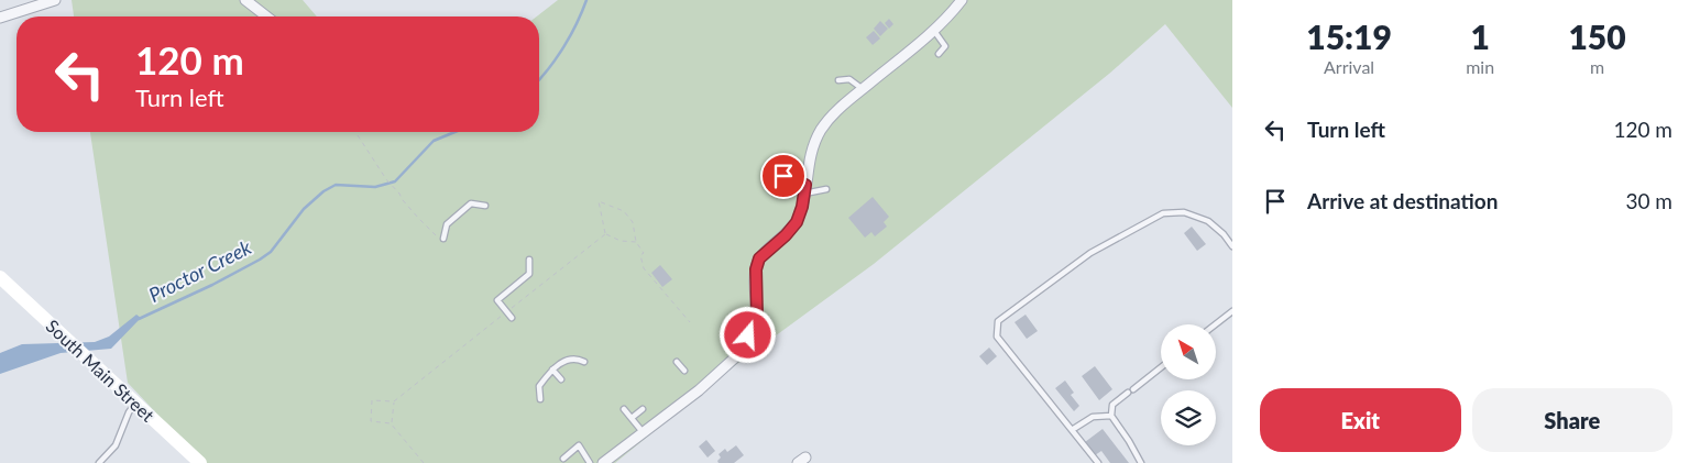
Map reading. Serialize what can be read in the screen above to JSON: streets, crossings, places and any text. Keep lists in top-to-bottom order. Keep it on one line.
{"streets":{"main road":["South Main Street"]},"water":["Proctor Creek"],"north":"top left","page":{"eta":["15:19","Arrival","1","min","150","m"],"turn":["120 m","Turn left"],"list":[{"name":"Turn left","value":"120 m"},{"name":"Arrive at destination","value":"30 m"}],"buttons":["Exit","Share"]}}
